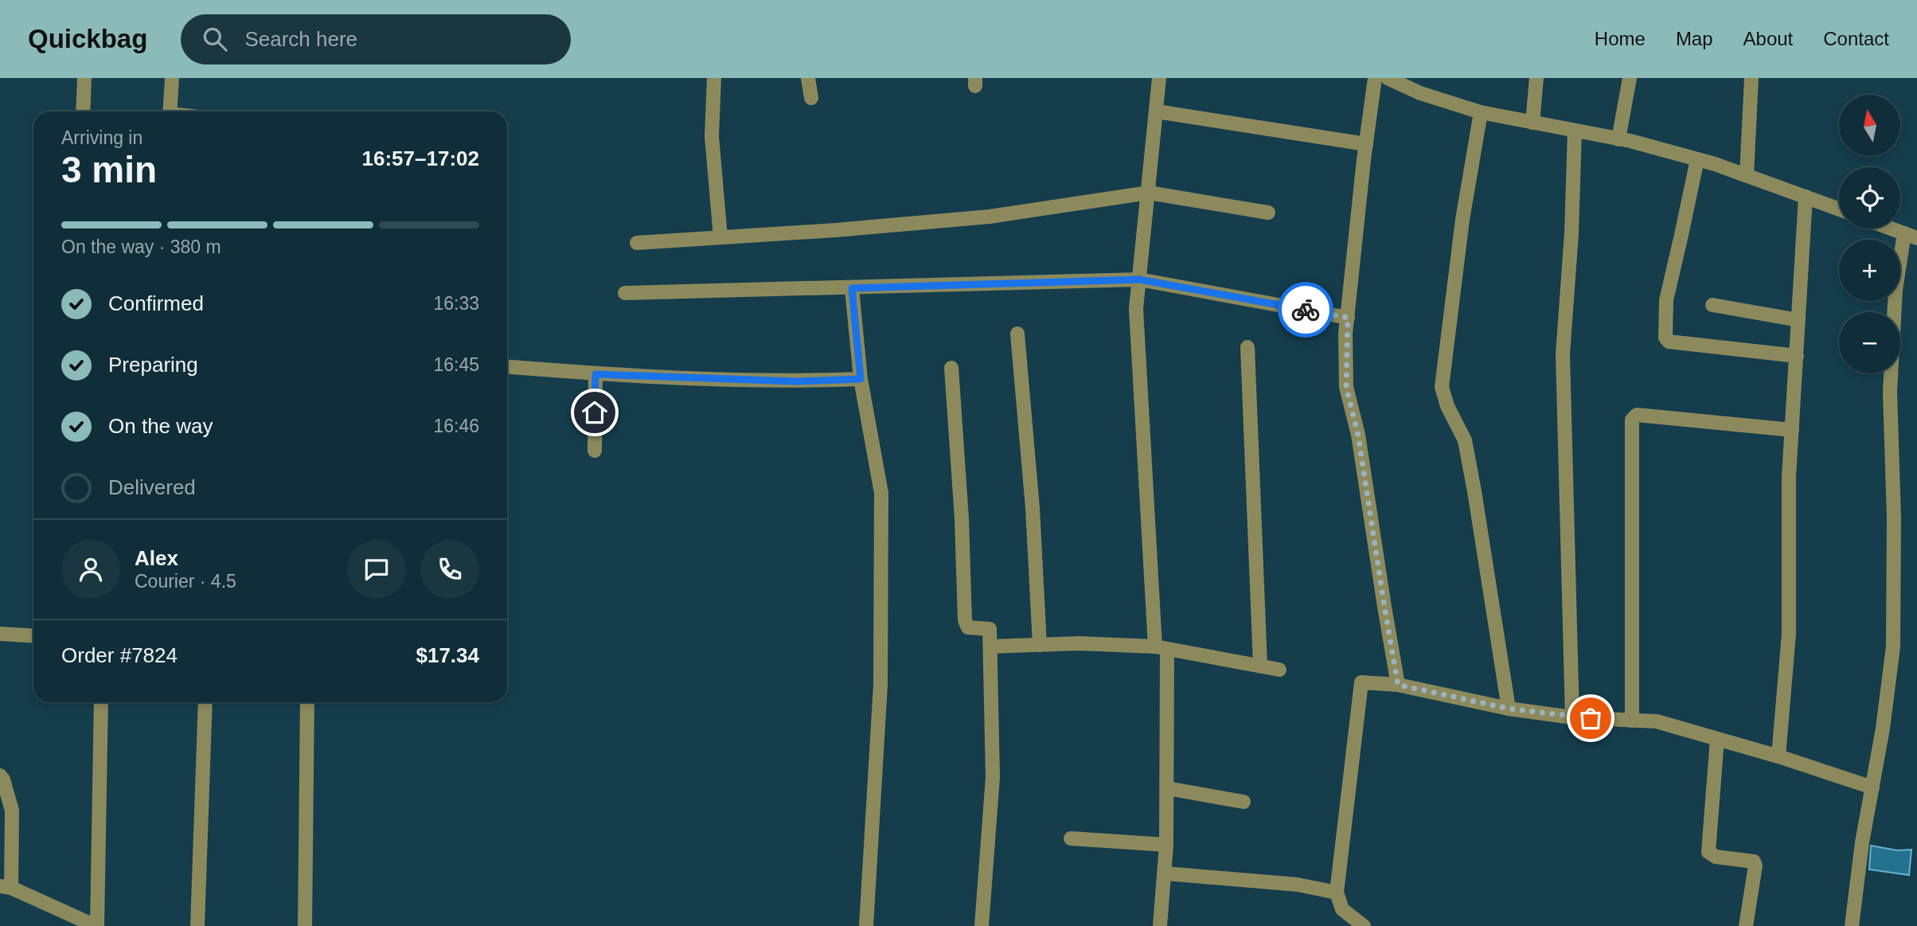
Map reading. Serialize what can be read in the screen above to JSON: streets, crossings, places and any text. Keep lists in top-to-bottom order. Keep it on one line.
{"north":"top","page":{"header":"Quickbag","search":"Search here","nav":["Home","Map","About","Contact"],"map_buttons":["+","−"],"heading":["3 min","Arriving in","16:57–17:02"],"panel":["Alex","Courier · 4.5","Order #7824","$17.34"],"bar":"On the way · 380 m","list":[["Confirmed","16:33"],["Preparing","16:45"],["On the way","16:46"],"Delivered"]}}
